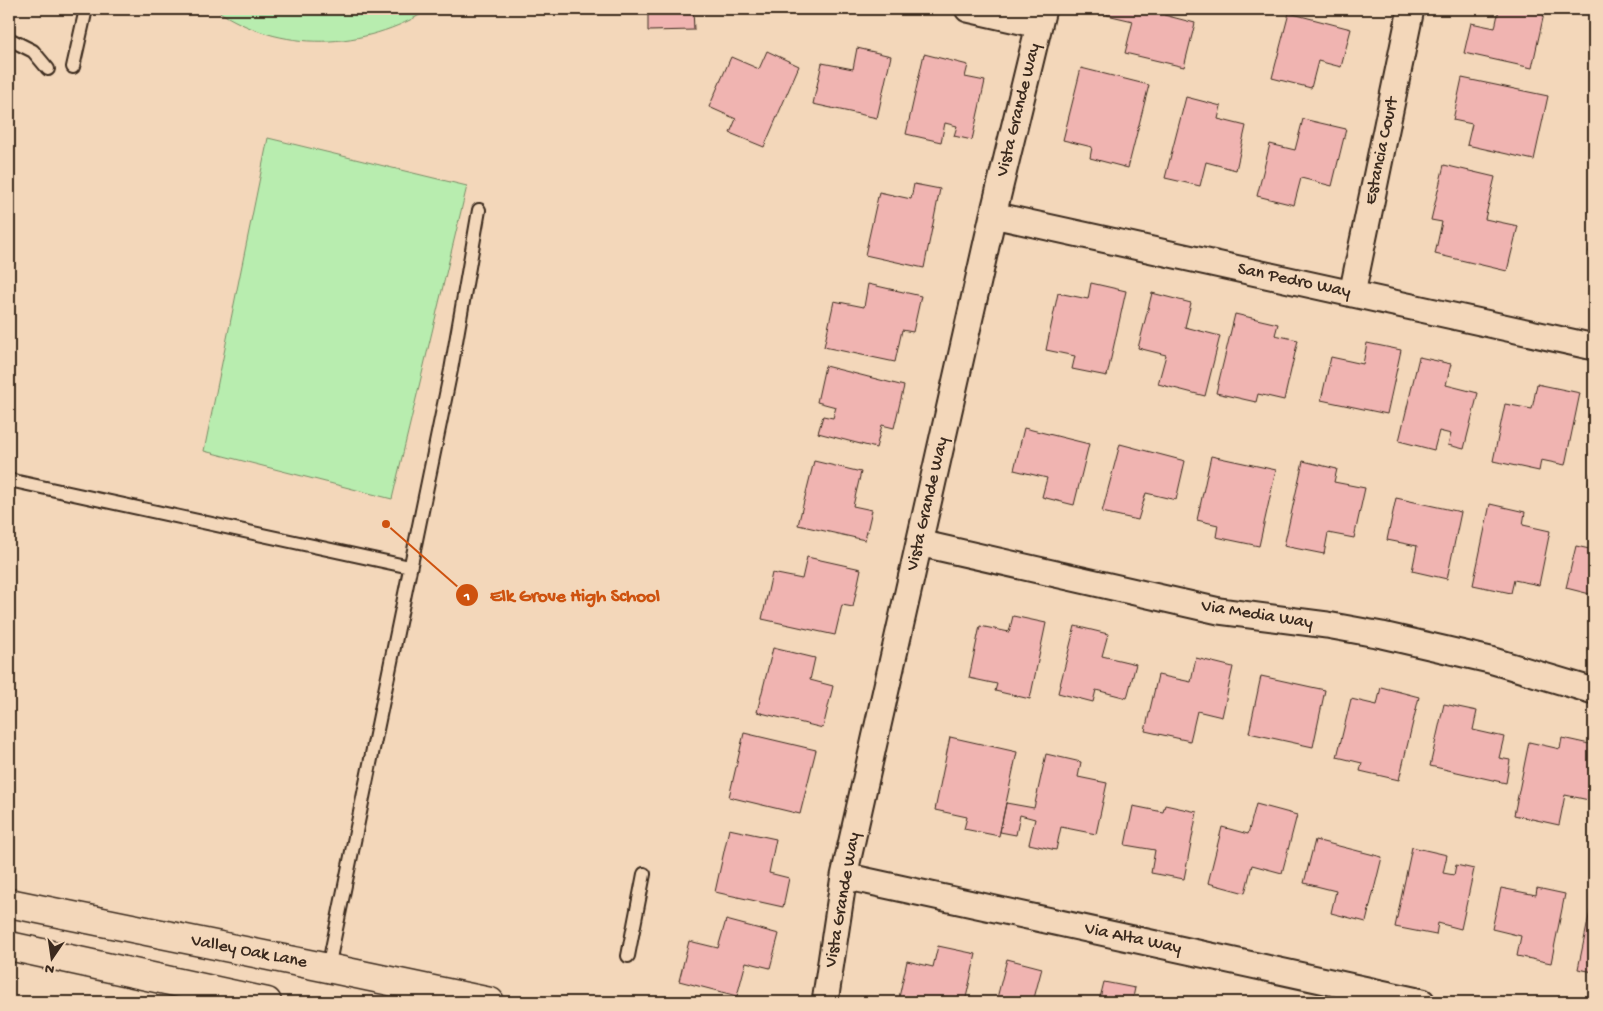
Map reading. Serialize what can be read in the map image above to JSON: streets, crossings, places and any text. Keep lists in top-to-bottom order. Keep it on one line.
{"streets":{"street":["Vista Grande Way","Estancia Court","San Pedro Way","Via Media Way","Via Alta Way","Valley Oak Lane"]},"crossings":[["Vista Grande Way","San Pedro Way"],["Vista Grande Way","Via Media Way"],["Vista Grande Way","Via Alta Way"],["Estancia Court","San Pedro Way"]],"places":["Elk Grove High School"],"north":"bottom"}
